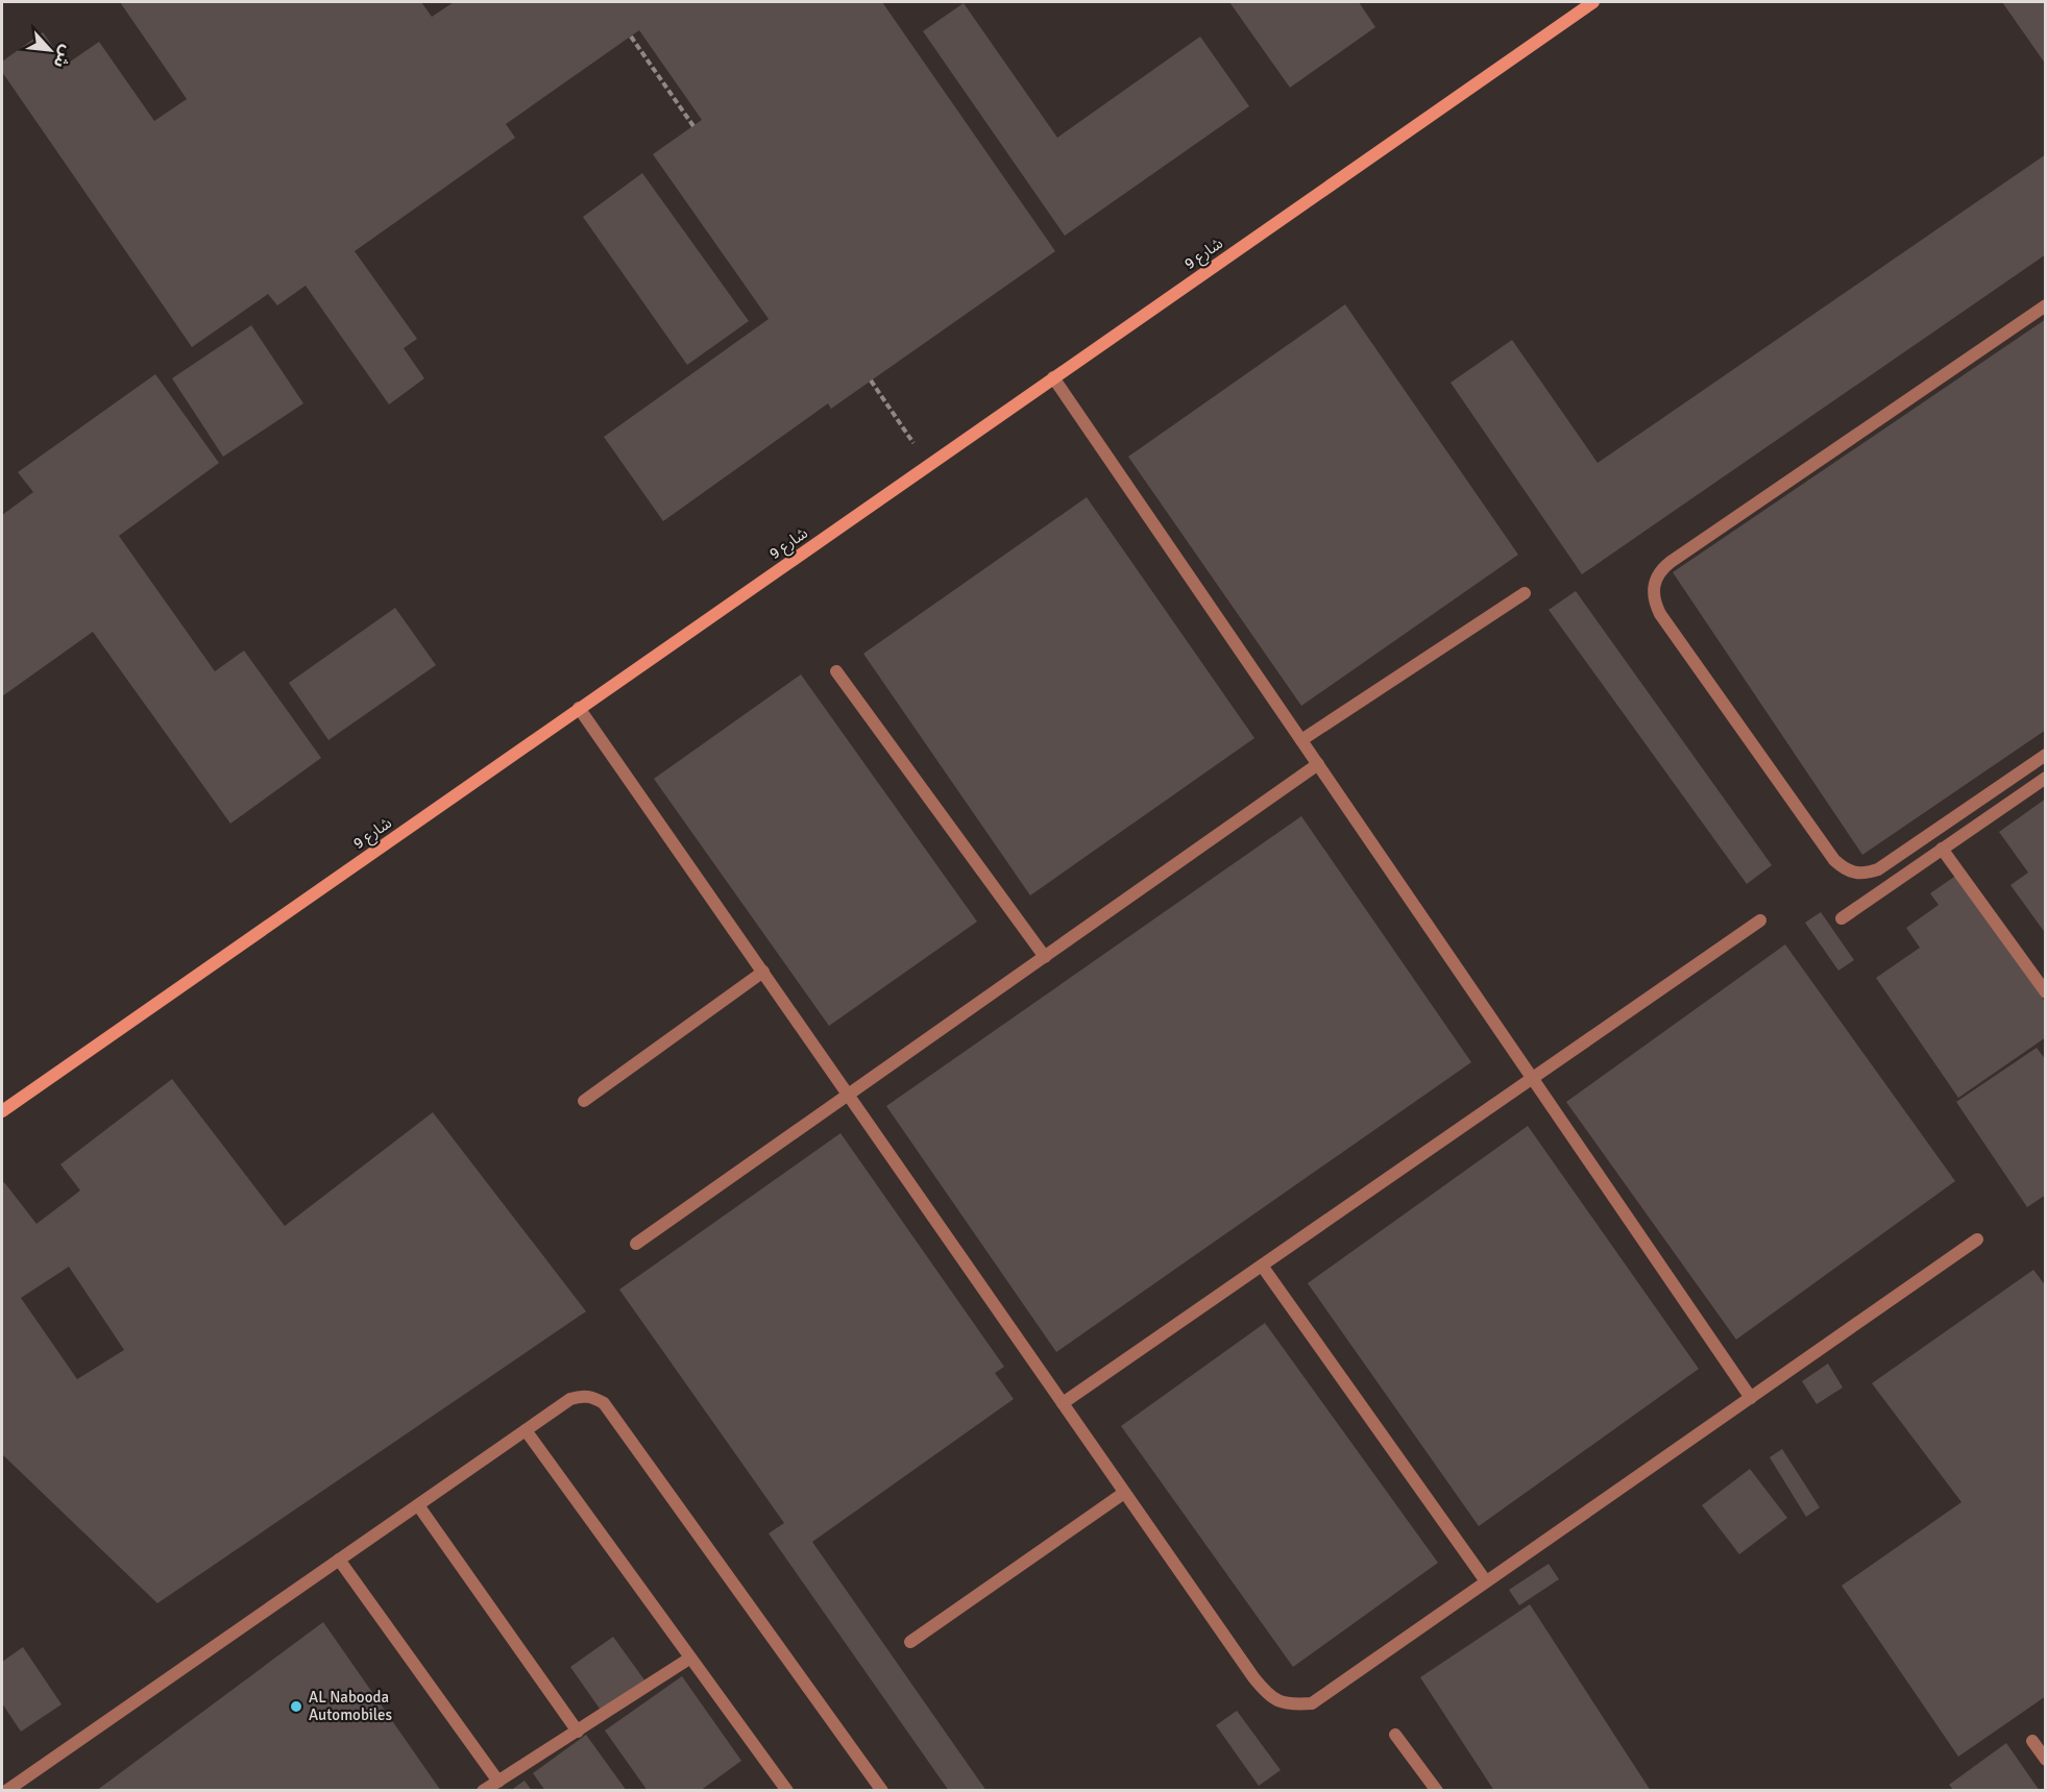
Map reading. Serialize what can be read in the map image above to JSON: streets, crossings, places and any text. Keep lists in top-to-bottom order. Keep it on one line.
{"streets":{"street":["شارع 9"]},"places":["AL Nabooda Automobiles"],"north":"bottom right"}
